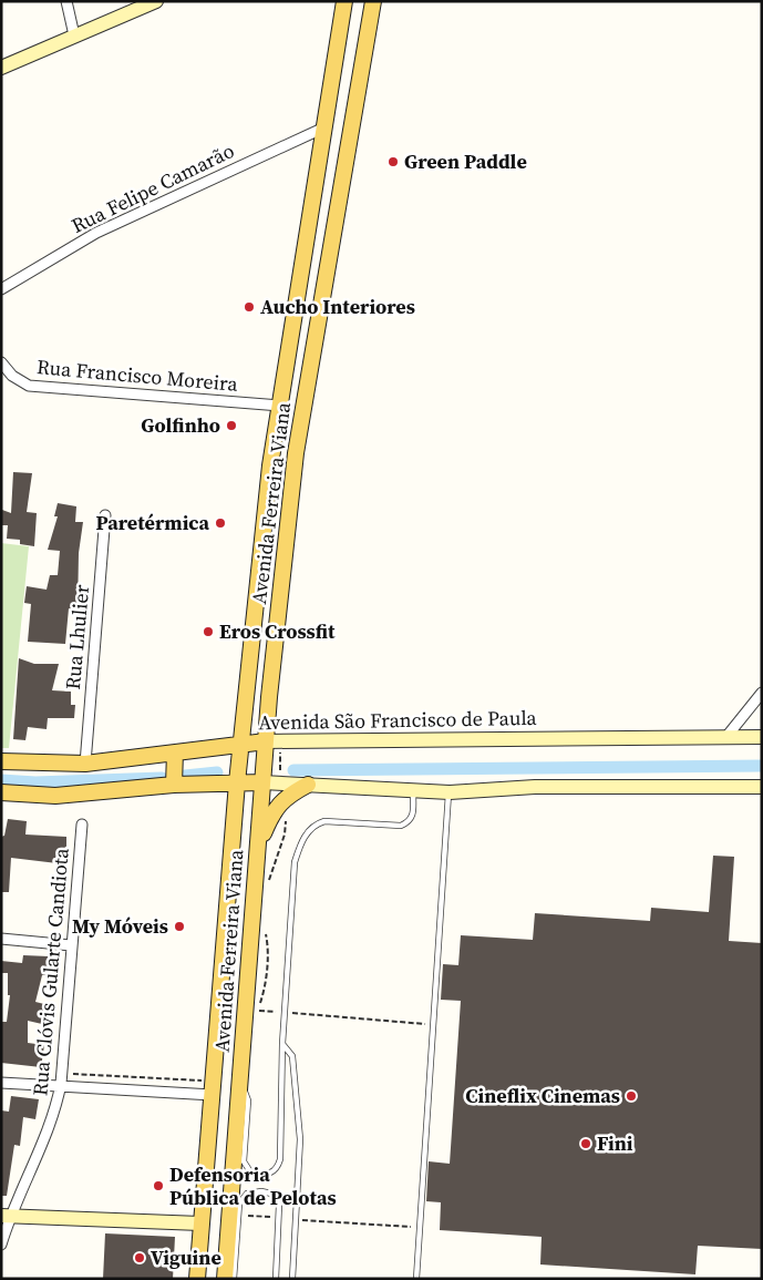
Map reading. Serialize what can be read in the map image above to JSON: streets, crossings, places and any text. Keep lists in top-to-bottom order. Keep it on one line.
{"streets":{"main road":["Avenida Ferreira Viana","Avenida São Francisco de Paula"],"street":["Rua Felipe Camarão","Rua Francisco Moreira","Rua Lhulier","Rua Clóvis Gularte Candiota"]},"crossings":[["Rua Felipe Camarão","Avenida Ferreira Viana"],["Rua Francisco Moreira","Avenida Ferreira Viana"],["Avenida Ferreira Viana","Avenida São Francisco de Paula"],["Rua Lhulier","Avenida São Francisco de Paula"]],"places":["Green Paddle","Aucho Interiores","Golfinho","Paretérmica","Eros Crossfit","My Móveis","Cineflix Cinemas","Fini","Defensoria Pública de Pelotas","Viguine"]}
